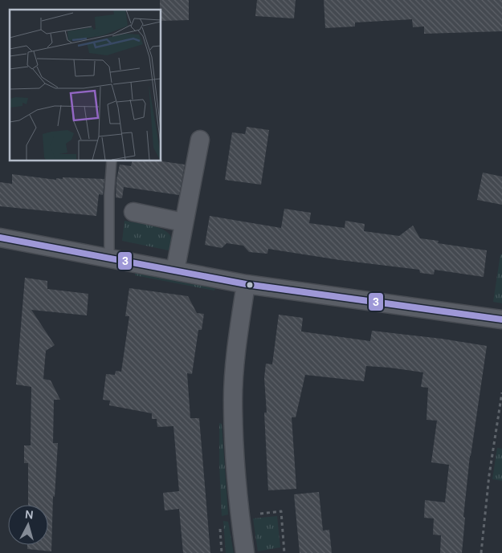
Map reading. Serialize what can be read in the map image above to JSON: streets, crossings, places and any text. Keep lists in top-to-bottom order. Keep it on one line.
{"lines":["transit line 3"],"north":"top"}
